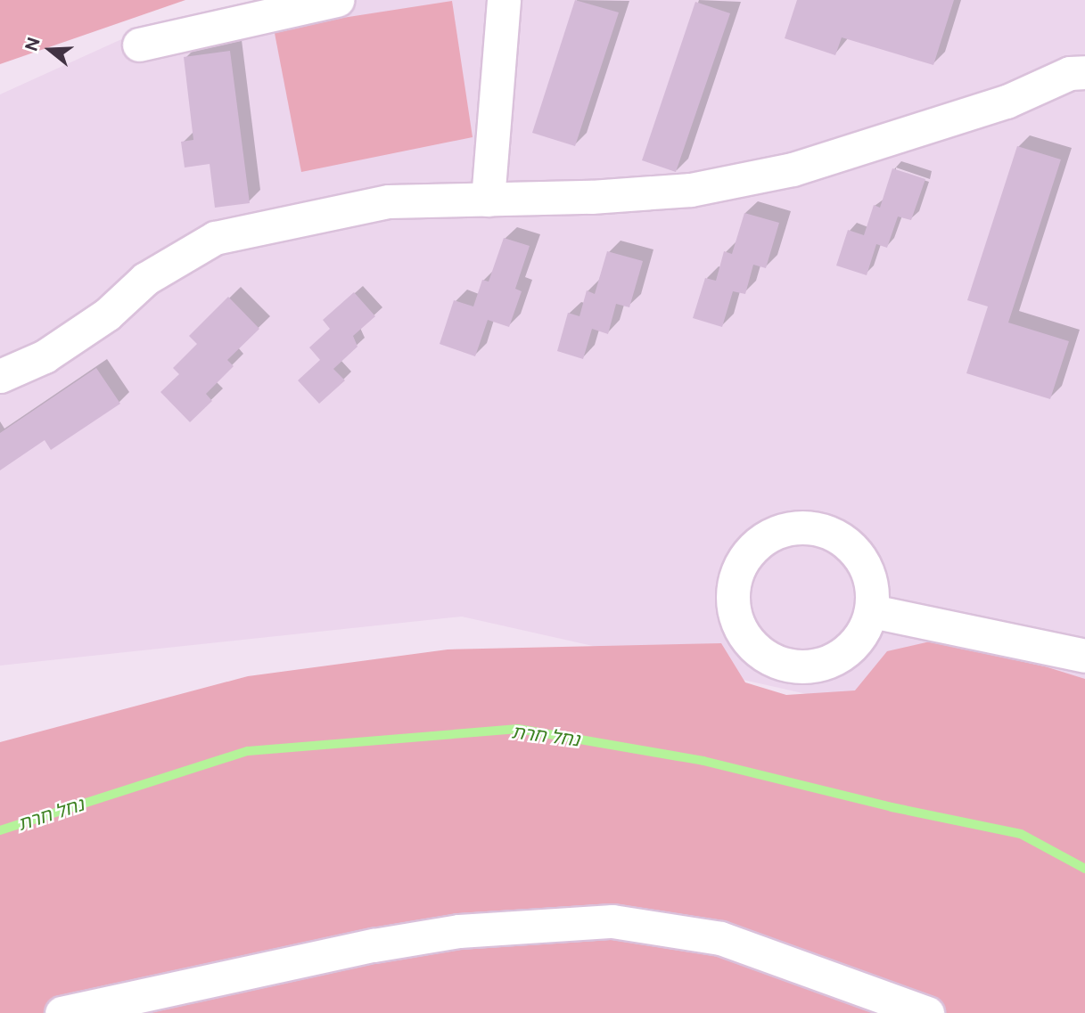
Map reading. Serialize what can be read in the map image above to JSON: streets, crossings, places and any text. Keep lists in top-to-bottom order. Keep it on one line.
{"water":["נחל חרת"],"north":"left"}
